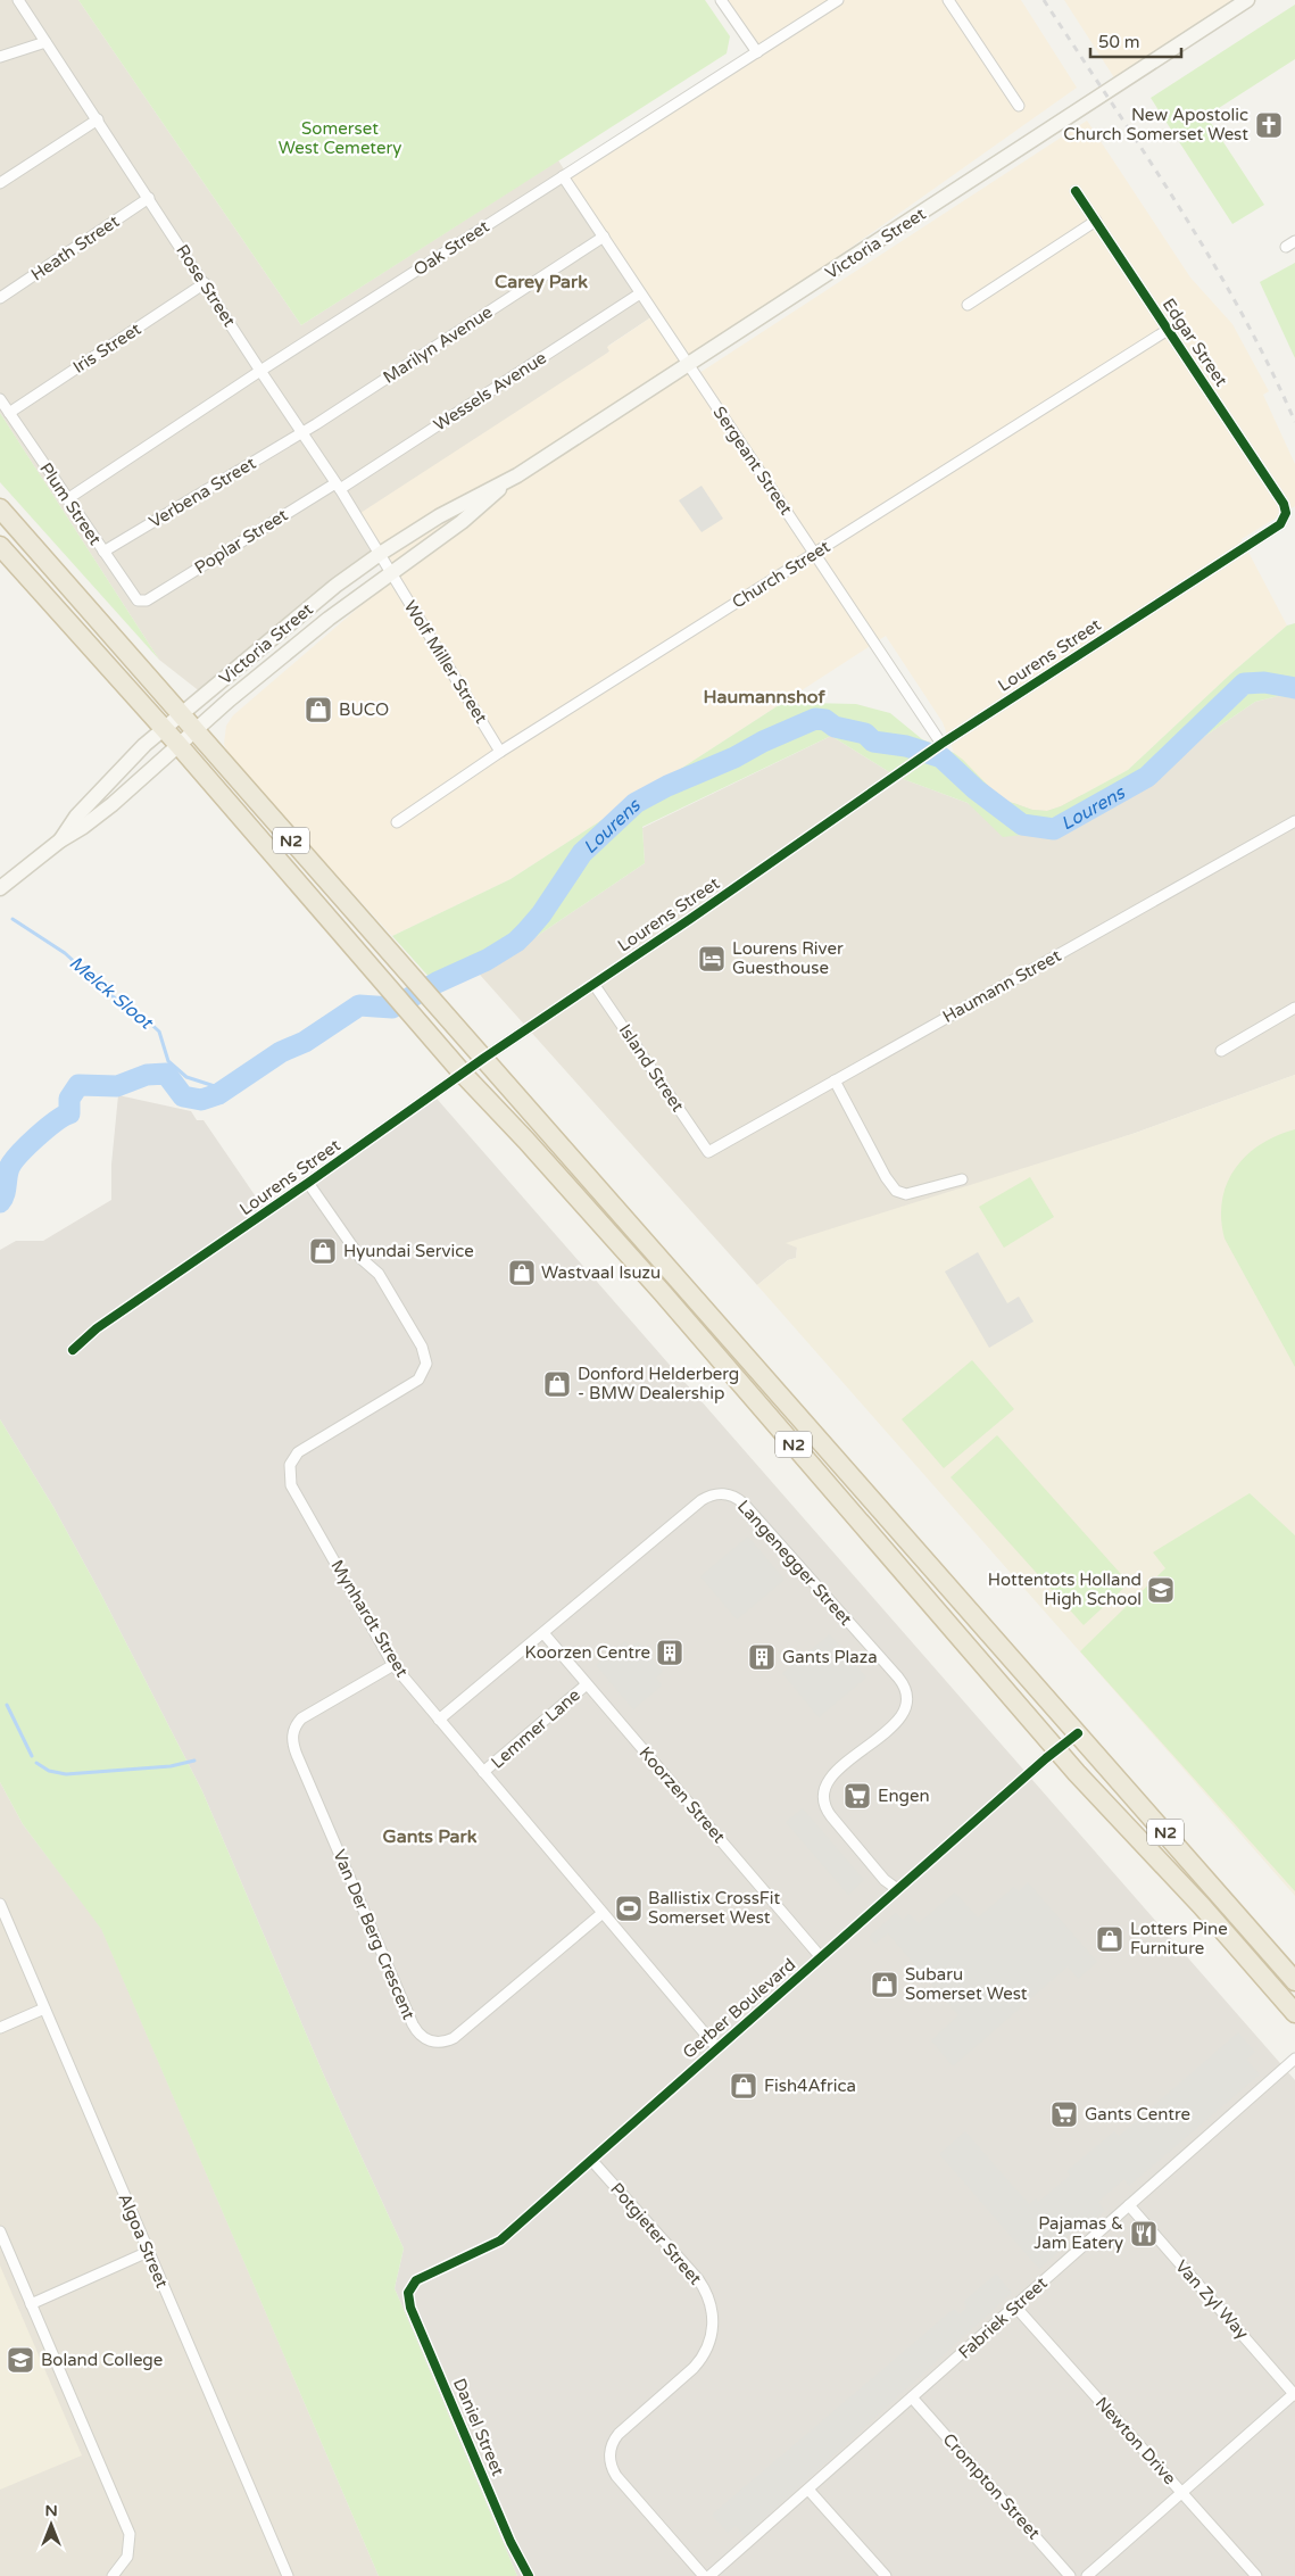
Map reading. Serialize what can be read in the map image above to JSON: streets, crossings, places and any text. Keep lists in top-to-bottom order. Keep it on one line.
{"streets":{"highway":["N2"],"main road":["Victoria Street"],"street":["Heath Street","Oak Street","Rose Street","Edgar Street","Marilyn Avenue","Iris Street","Wessels Avenue","Sergeant Street","Verbena Street","Plum Street","Poplar Street","Church Street","Lourens Street","Wolf Miller Street","Haumann Street","Island Street","Langenegger Street","Mynhardt Street","Lemmer Lane","Koorzen Street","Van Der Berg Crescent","Gerber Boulevard","Potgieter Street","Algoa Street","Van Zyl Way","Fabriek Street","Daniel Street","Newton Drive","Crompton Street"]},"crossings":[["Victoria Street","Rose Street"],["Victoria Street","Sergeant Street"],["Victoria Street","Wolf Miller Street"],["Victoria Street","N2"],["Heath Street","Rose Street"],["Oak Street","Rose Street"],["Oak Street","Sergeant Street"],["Oak Street","Plum Street"],["Rose Street","Marilyn Avenue"],["Rose Street","Iris Street"],["Rose Street","Wessels Avenue"],["Rose Street","Verbena Street"],["Rose Street","Poplar Street"],["Rose Street","Wolf Miller Street"],["Edgar Street","Church Street"],["Edgar Street","Lourens Street"],["Marilyn Avenue","Sergeant Street"],["Marilyn Avenue","Verbena Street"],["Iris Street","Plum Street"],["Wessels Avenue","Sergeant Street"],["Wessels Avenue","Poplar Street"],["Sergeant Street","Church Street"],["Sergeant Street","Lourens Street"],["Verbena Street","Plum Street"],["Plum Street","Poplar Street"],["Church Street","Wolf Miller Street"],["Lourens Street","N2"],["Lourens Street","Island Street"],["Lourens Street","Mynhardt Street"],["N2","Gerber Boulevard"],["Haumann Street","Island Street"],["Langenegger Street","Mynhardt Street"],["Langenegger Street","Koorzen Street"],["Langenegger Street","Gerber Boulevard"],["Mynhardt Street","Lemmer Lane"],["Mynhardt Street","Van Der Berg Crescent"],["Mynhardt Street","Gerber Boulevard"],["Lemmer Lane","Koorzen Street"],["Koorzen Street","Gerber Boulevard"],["Gerber Boulevard","Potgieter Street"],["Gerber Boulevard","Daniel Street"],["Van Zyl Way","Fabriek Street"],["Fabriek Street","Newton Drive"],["Fabriek Street","Crompton Street"]],"districts":["Carey Park","Haumannshof","Gants Park"],"water":["Lourens","Melck Sloot"],"parks":["Somerset West Cemetery"],"places":{"church":["New Apostolic Church Somerset West"],"shop":["BUCO","Hyundai Service","Wastvaal Isuzu","Donford Helderberg - BMW Dealership","Lotters Pine Furniture","Subaru Somerset West","Fish4Africa"],"hotel":["Lourens River Guesthouse"],"school or university":["Hottentots Holland High School","Boland College"],"building":["Koorzen Centre","Gants Plaza"],"supermarket":["Engen","Gants Centre"],"sports":["Ballistix CrossFit Somerset West"],"restaurant":["Pajamas & Jam Eatery"]},"scale_bar":"50 m","north":"top"}
